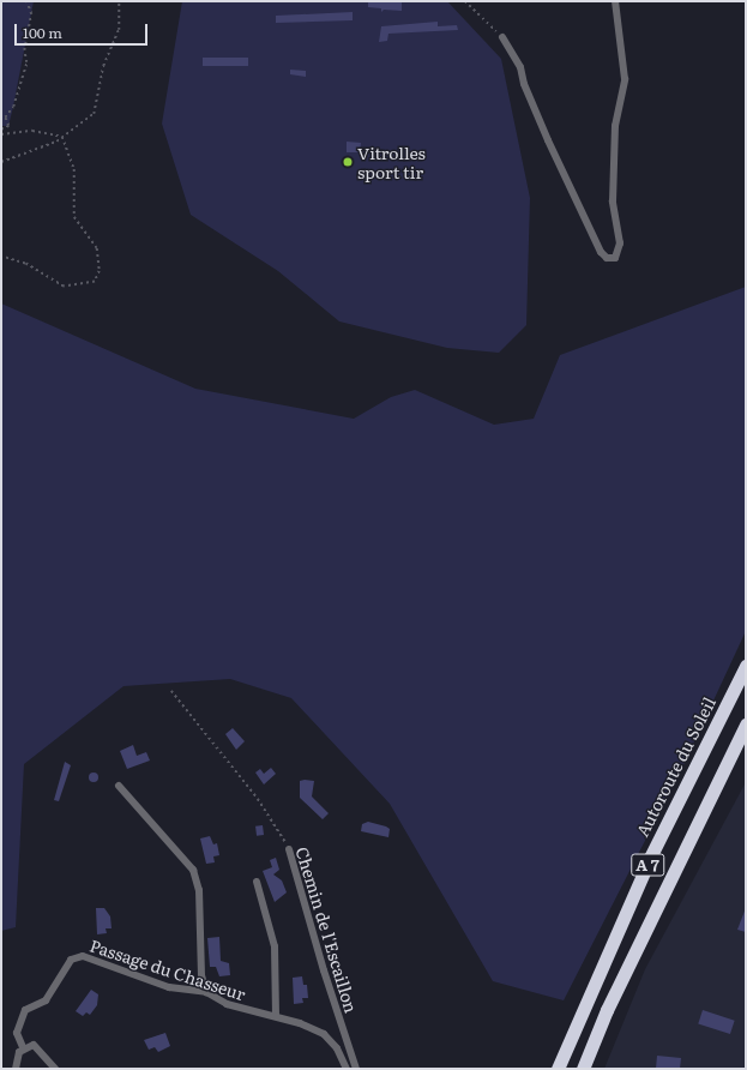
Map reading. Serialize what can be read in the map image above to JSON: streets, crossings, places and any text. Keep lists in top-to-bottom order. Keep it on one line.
{"streets":{"highway":["Autoroute du Soleil","A 7"],"street":["Chemin de l'Escaillon","Passage du Chasseur"]},"places":["Vitrolles sport tir"],"scale_bar":"100 m"}
